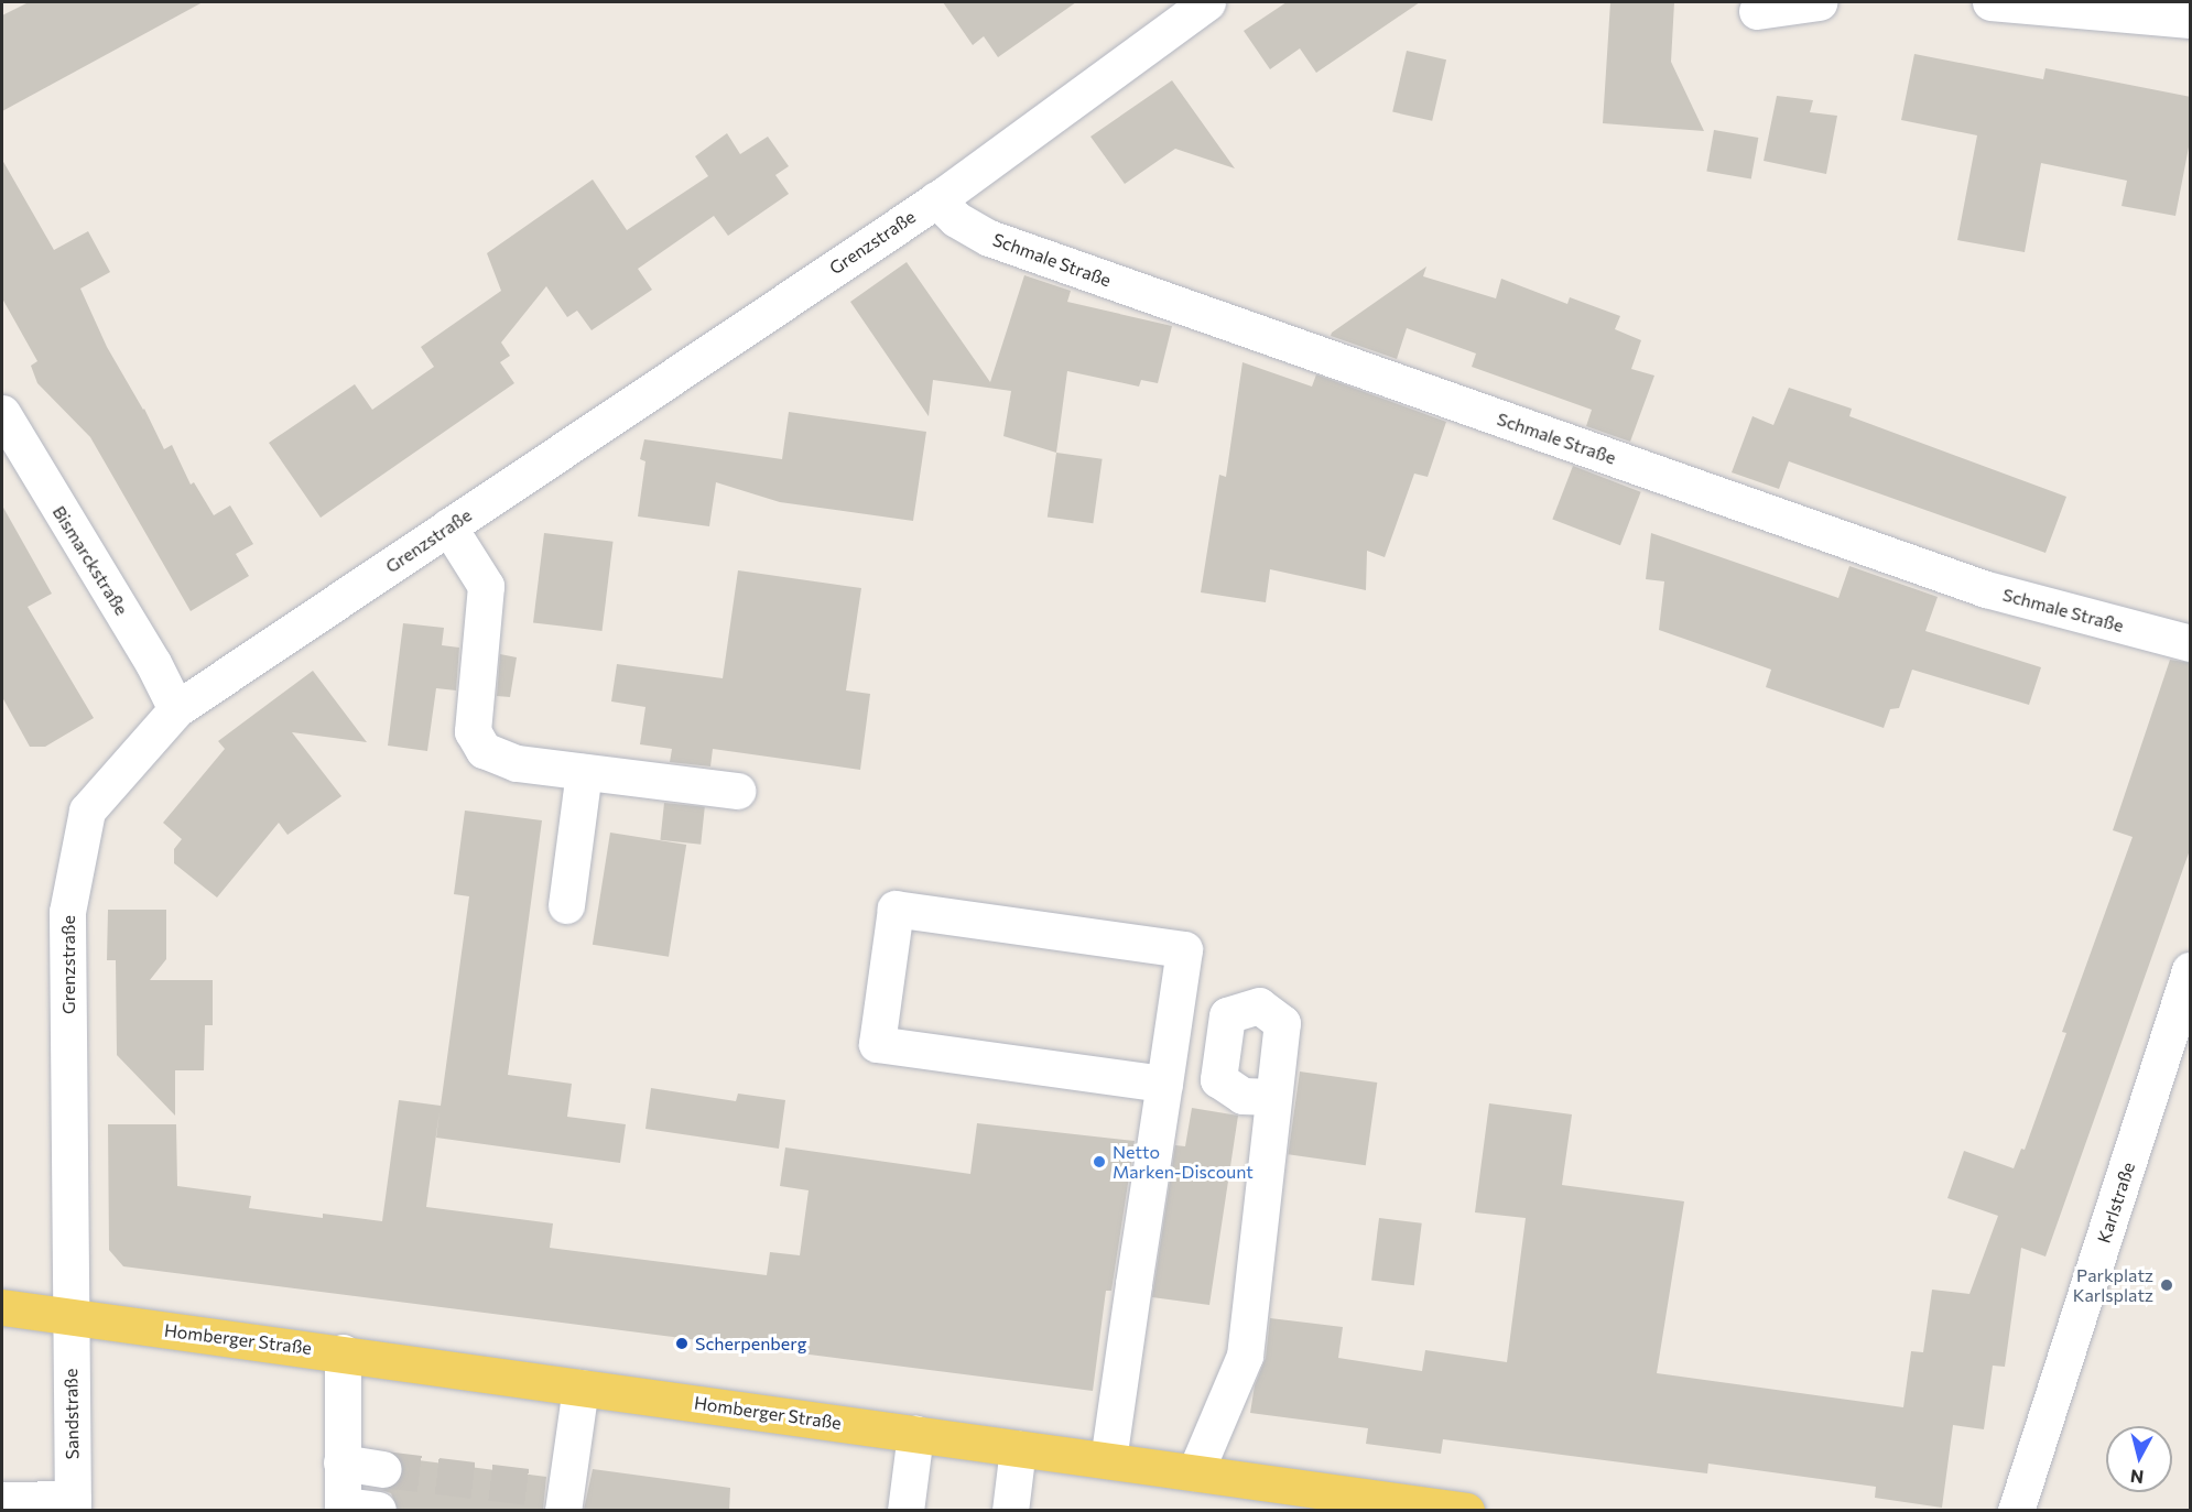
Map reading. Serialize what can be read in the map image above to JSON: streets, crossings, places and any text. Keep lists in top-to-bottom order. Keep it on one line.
{"streets":{"main road":["Homberger Straße"],"street":["Grenzstraße","Schmale Straße","Bismarckstraße","Karlstraße","Sandstraße"]},"crossings":[["Grenzstraße","Schmale Straße"],["Grenzstraße","Bismarckstraße"],["Grenzstraße","Homberger Straße"],["Grenzstraße","Sandstraße"],["Homberger Straße","Sandstraße"]],"places":["Netto Marken-Discount","Parkplatz Karlsplatz","Scherpenberg"],"north":"bottom"}
